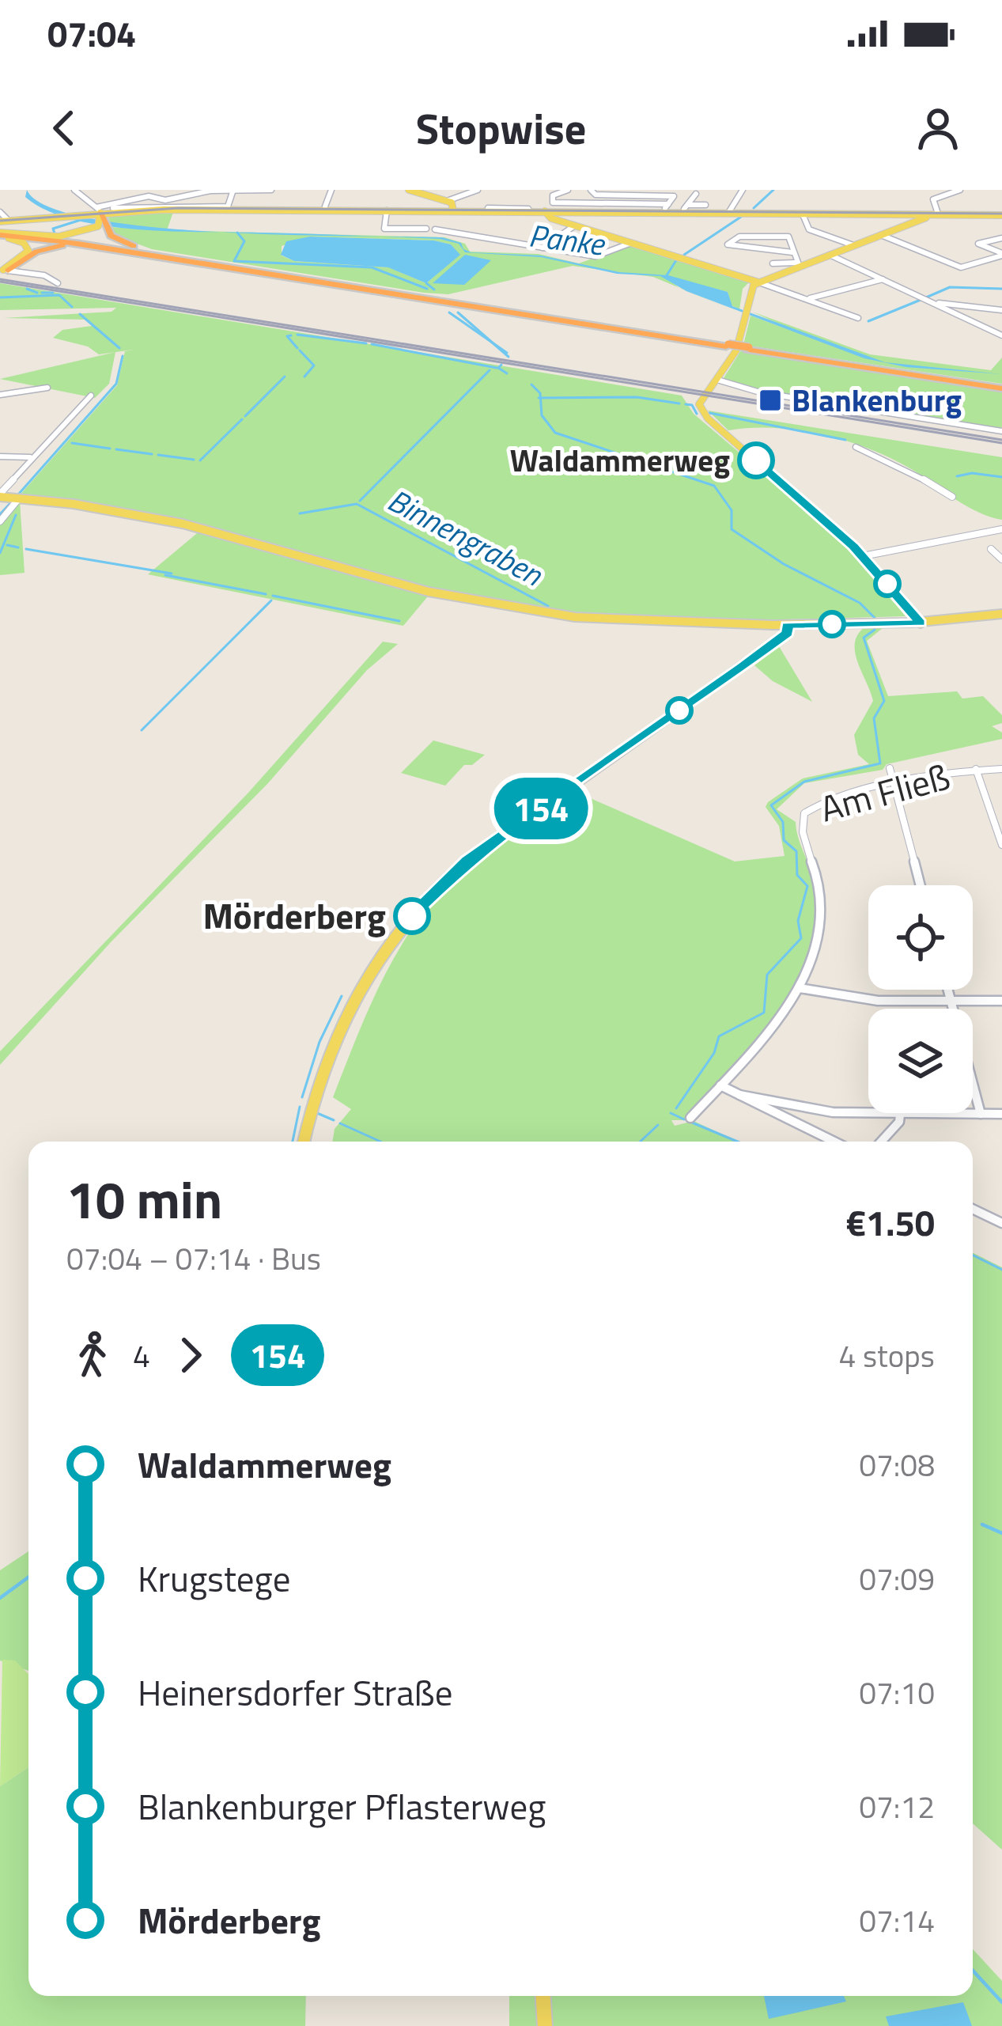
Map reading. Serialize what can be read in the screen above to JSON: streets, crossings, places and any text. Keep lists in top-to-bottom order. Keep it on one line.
{"streets":{"street":["Am Fließ"]},"water":["Panke","Binnengraben"],"places":{"transit":["Blankenburg"],"other":["Waldammerweg","Mörderberg"]},"lines":["bus line 154"],"page":{"status":"07:04","header":"Stopwise","on_map":"154","heading":["10 min","07:04 – 07:14 · Bus","€1.50"],"legs":["4","154","4 stops"],"list":[{"name":"Waldammerweg","value":"07:08"},{"name":"Krugstege","value":"07:09"},{"name":"Heinersdorfer Straße","value":"07:10"},{"name":"Blankenburger Pflasterweg","value":"07:12"},{"name":"Mörderberg","value":"07:14"}]}}
